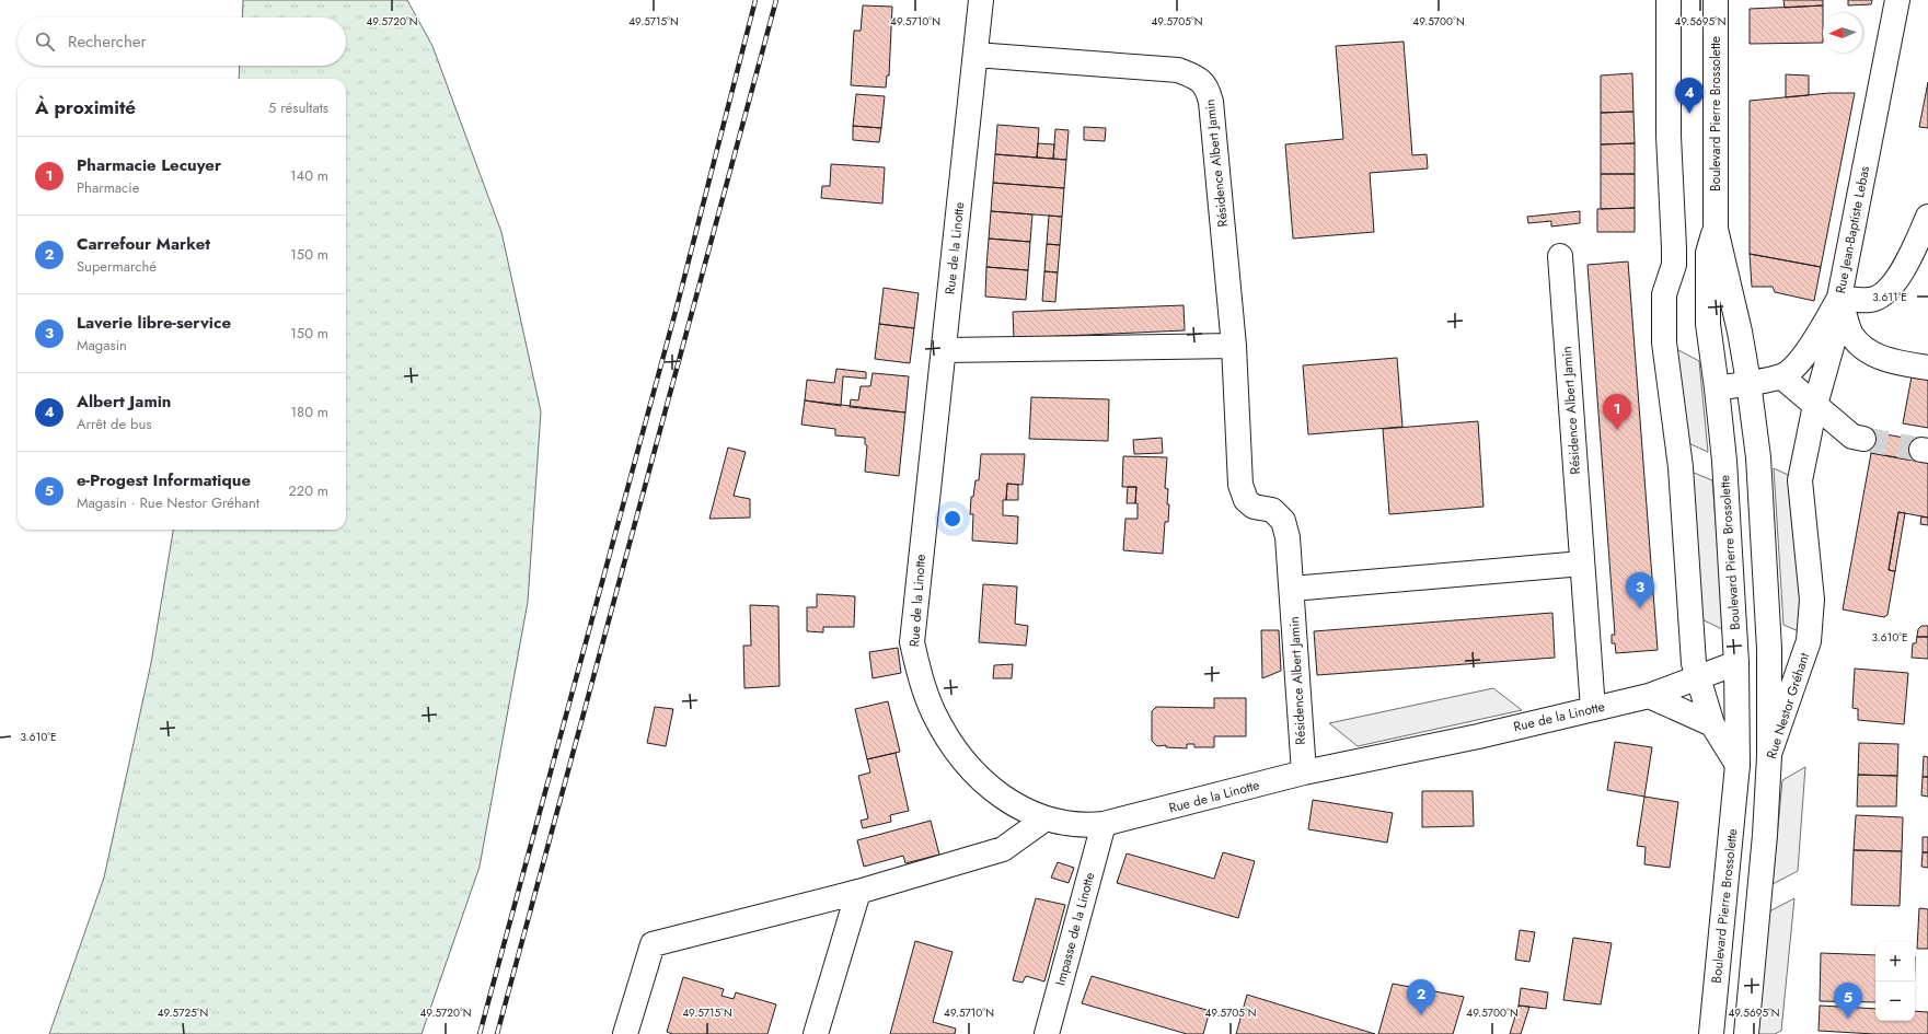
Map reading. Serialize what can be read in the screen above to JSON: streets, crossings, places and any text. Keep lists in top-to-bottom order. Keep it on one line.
{"streets":{"street":["Boulevard Pierre Brossolette","Résidence Albert Jamin","Rue Jean-Baptiste Lebas","Rue de la Linotte","Rue Nestor Gréhant","Impasse de la Linotte"]},"crossings":[["Boulevard Pierre Brossolette","Rue de la Linotte"],["Boulevard Pierre Brossolette","Rue Nestor Gréhant"],["Résidence Albert Jamin","Rue de la Linotte"],["Rue Jean-Baptiste Lebas","Rue Nestor Gréhant"],["Rue de la Linotte","Impasse de la Linotte"]],"north":"left","page":{"search":"Rechercher","pins":["4","1","3","2","5"],"heading":["À proximité","5 résultats"],"list":[{"mark":"1","name":"Pharmacie Lecuyer","note":"Pharmacie","value":"140 m"},{"mark":"2","name":"Carrefour Market","note":"Supermarché","value":"150 m"},{"mark":"3","name":"Laverie libre-service","note":"Magasin","value":"150 m"},{"mark":"4","name":"Albert Jamin","note":"Arrêt de bus","value":"180 m"},{"mark":"5","name":"e-Progest Informatique","note":"Magasin · Rue Nestor Gréhant","value":"220 m"}],"map_buttons":["+","−"]},"coordinates":["49.5720°N","49.5715°N","49.5710°N","49.5705°N","49.5700°N","49.5695°N","3.611°E","3.610°E","49.5725°N"]}
